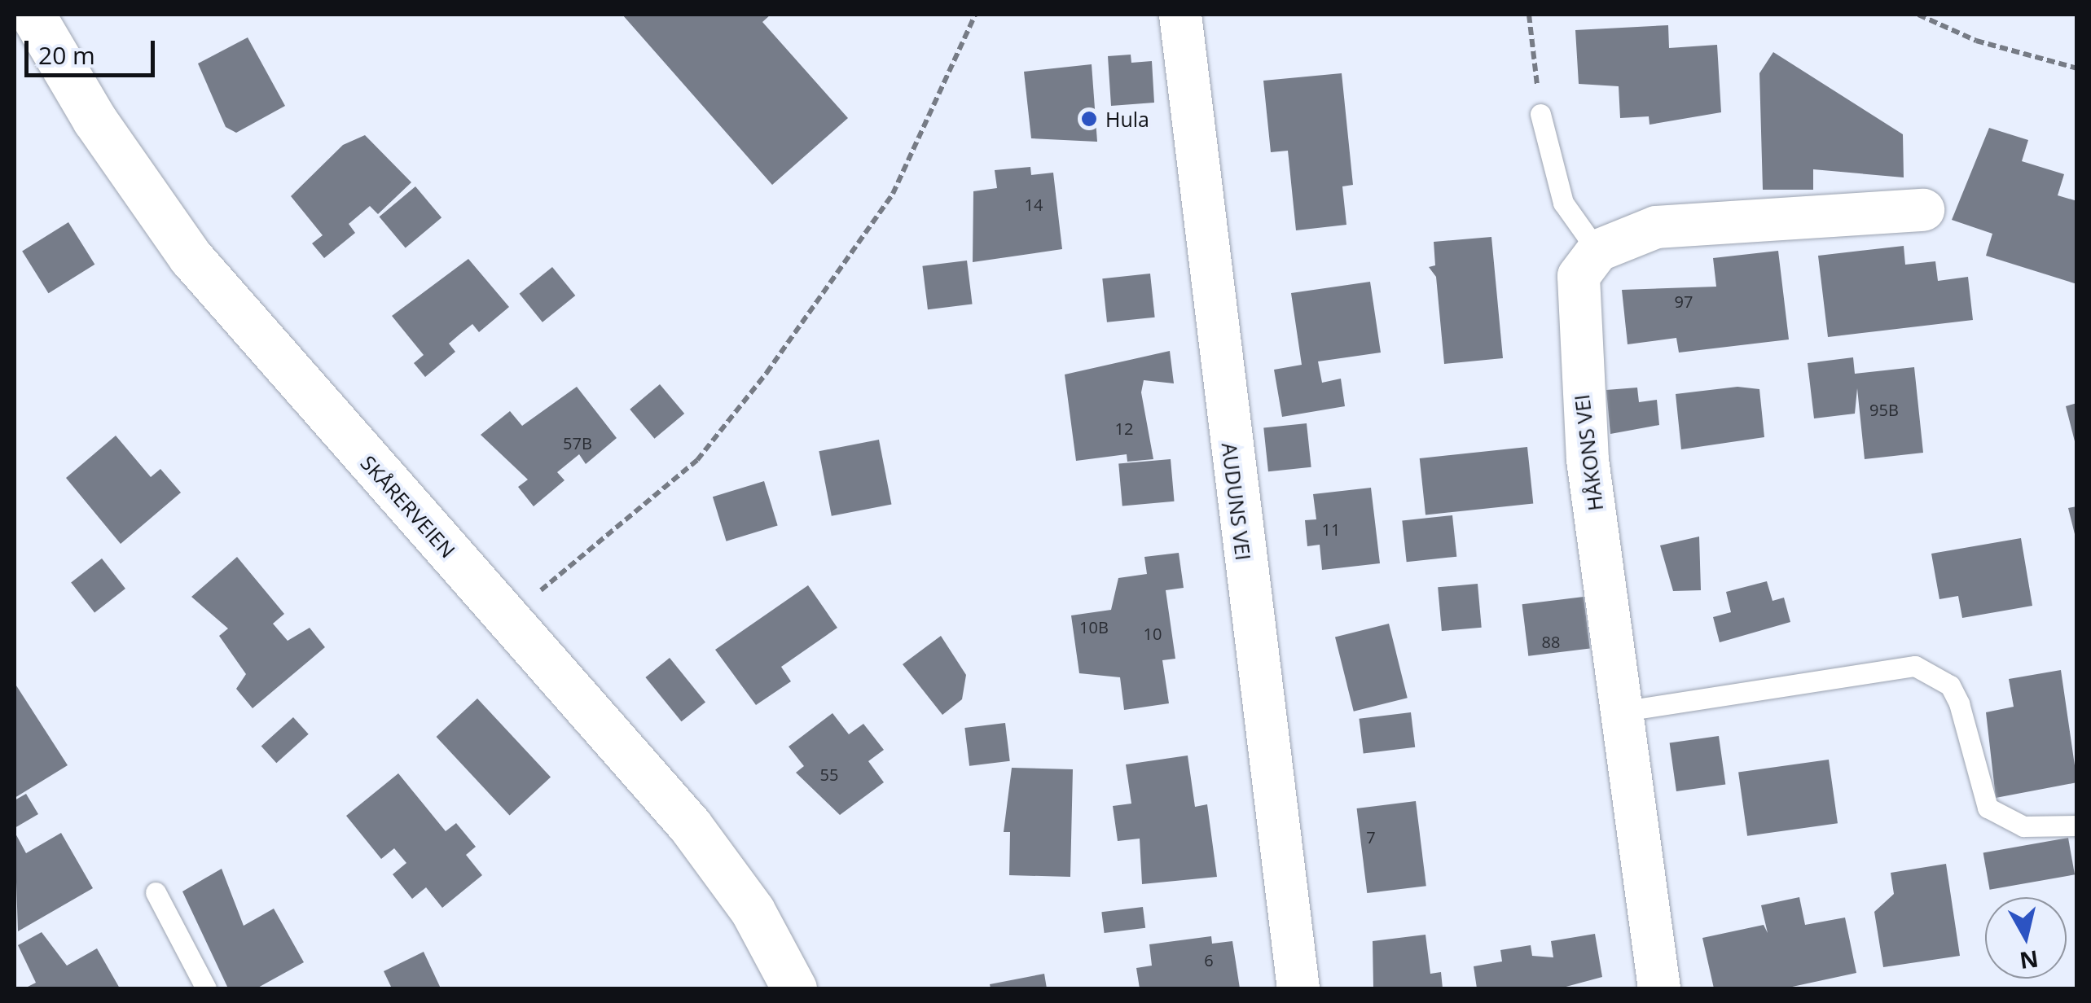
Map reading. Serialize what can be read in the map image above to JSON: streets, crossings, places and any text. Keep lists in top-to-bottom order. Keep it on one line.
{"streets":{"street":["HÅKONS VEI","AUDUNS VEI","SKÅRERVEIEN"]},"places":["Hula"],"house_numbers":["14","97","95B","12","57B","11","10B","10","88","55","7","6"],"scale_bar":"20 m","north":"bottom"}
